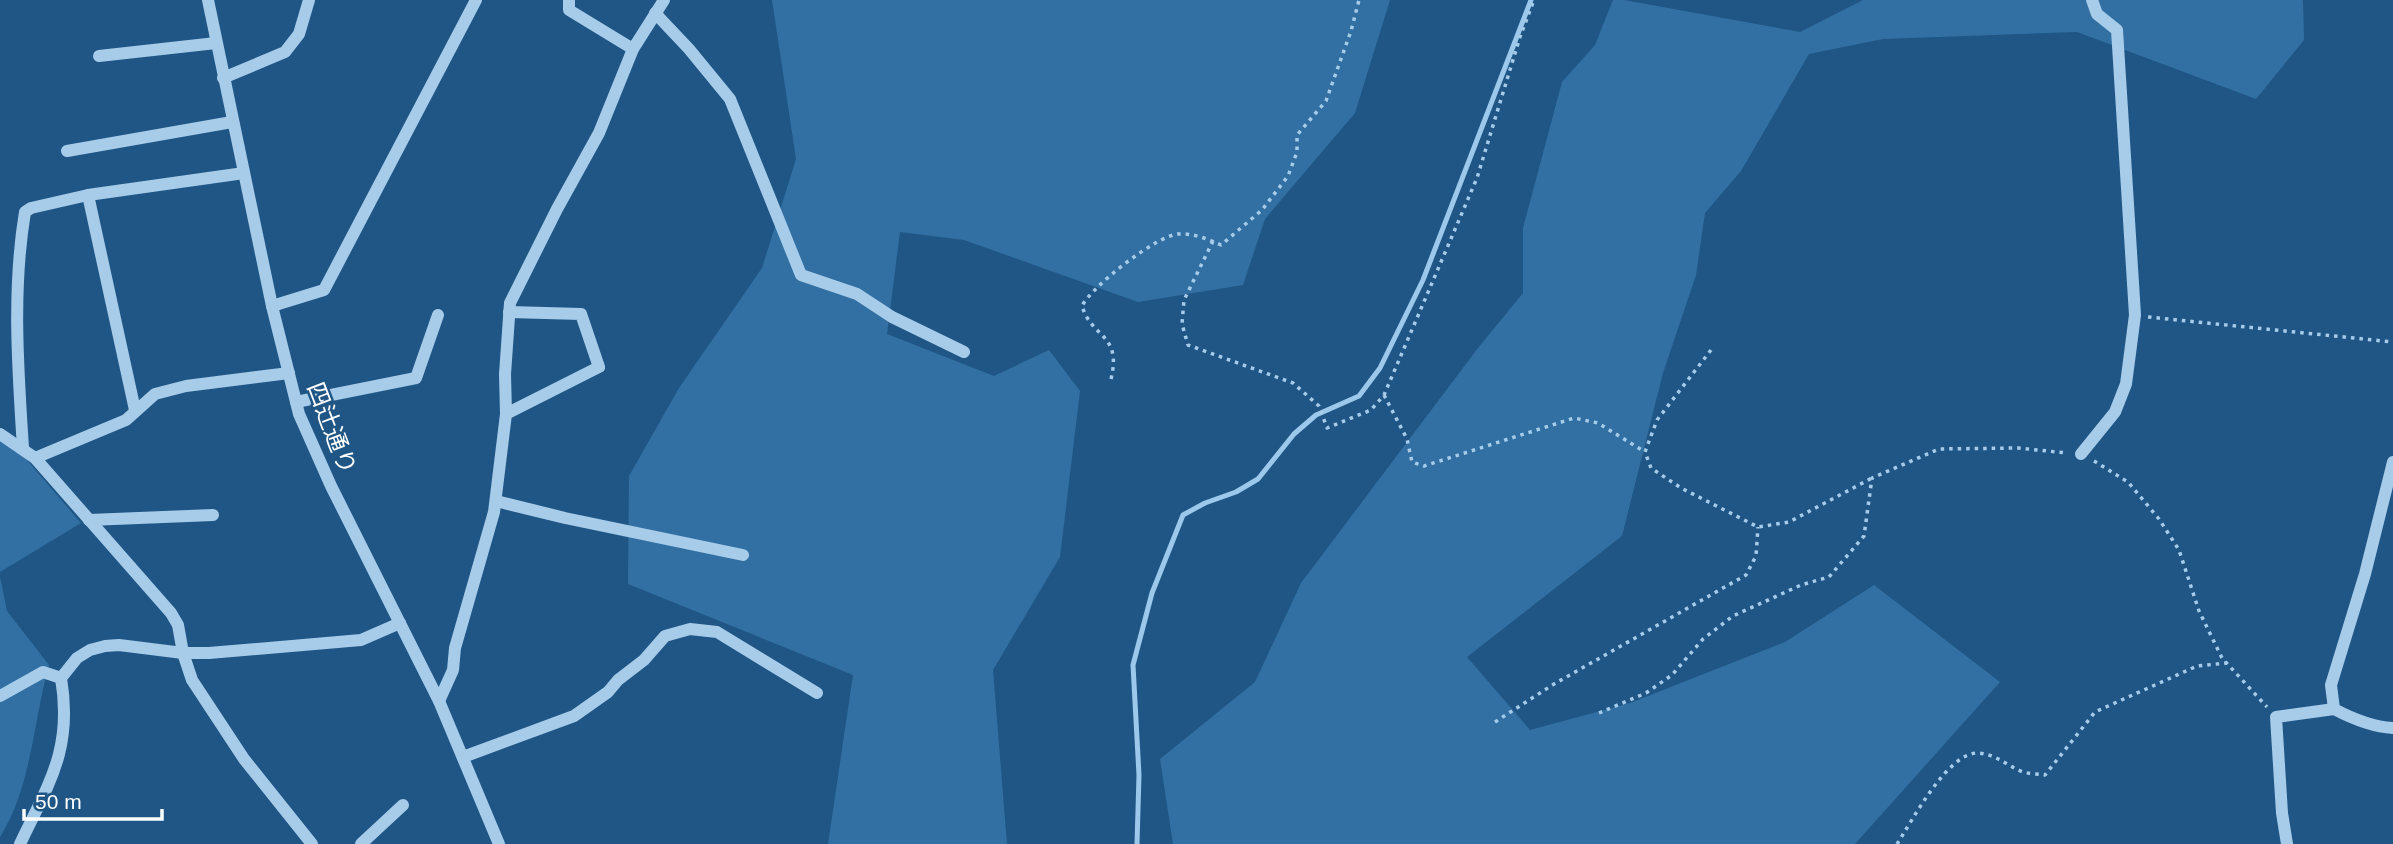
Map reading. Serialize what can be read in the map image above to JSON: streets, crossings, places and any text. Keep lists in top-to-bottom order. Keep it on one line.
{"streets":{"street":["四辻通り"]},"scale_bar":"50 m"}
